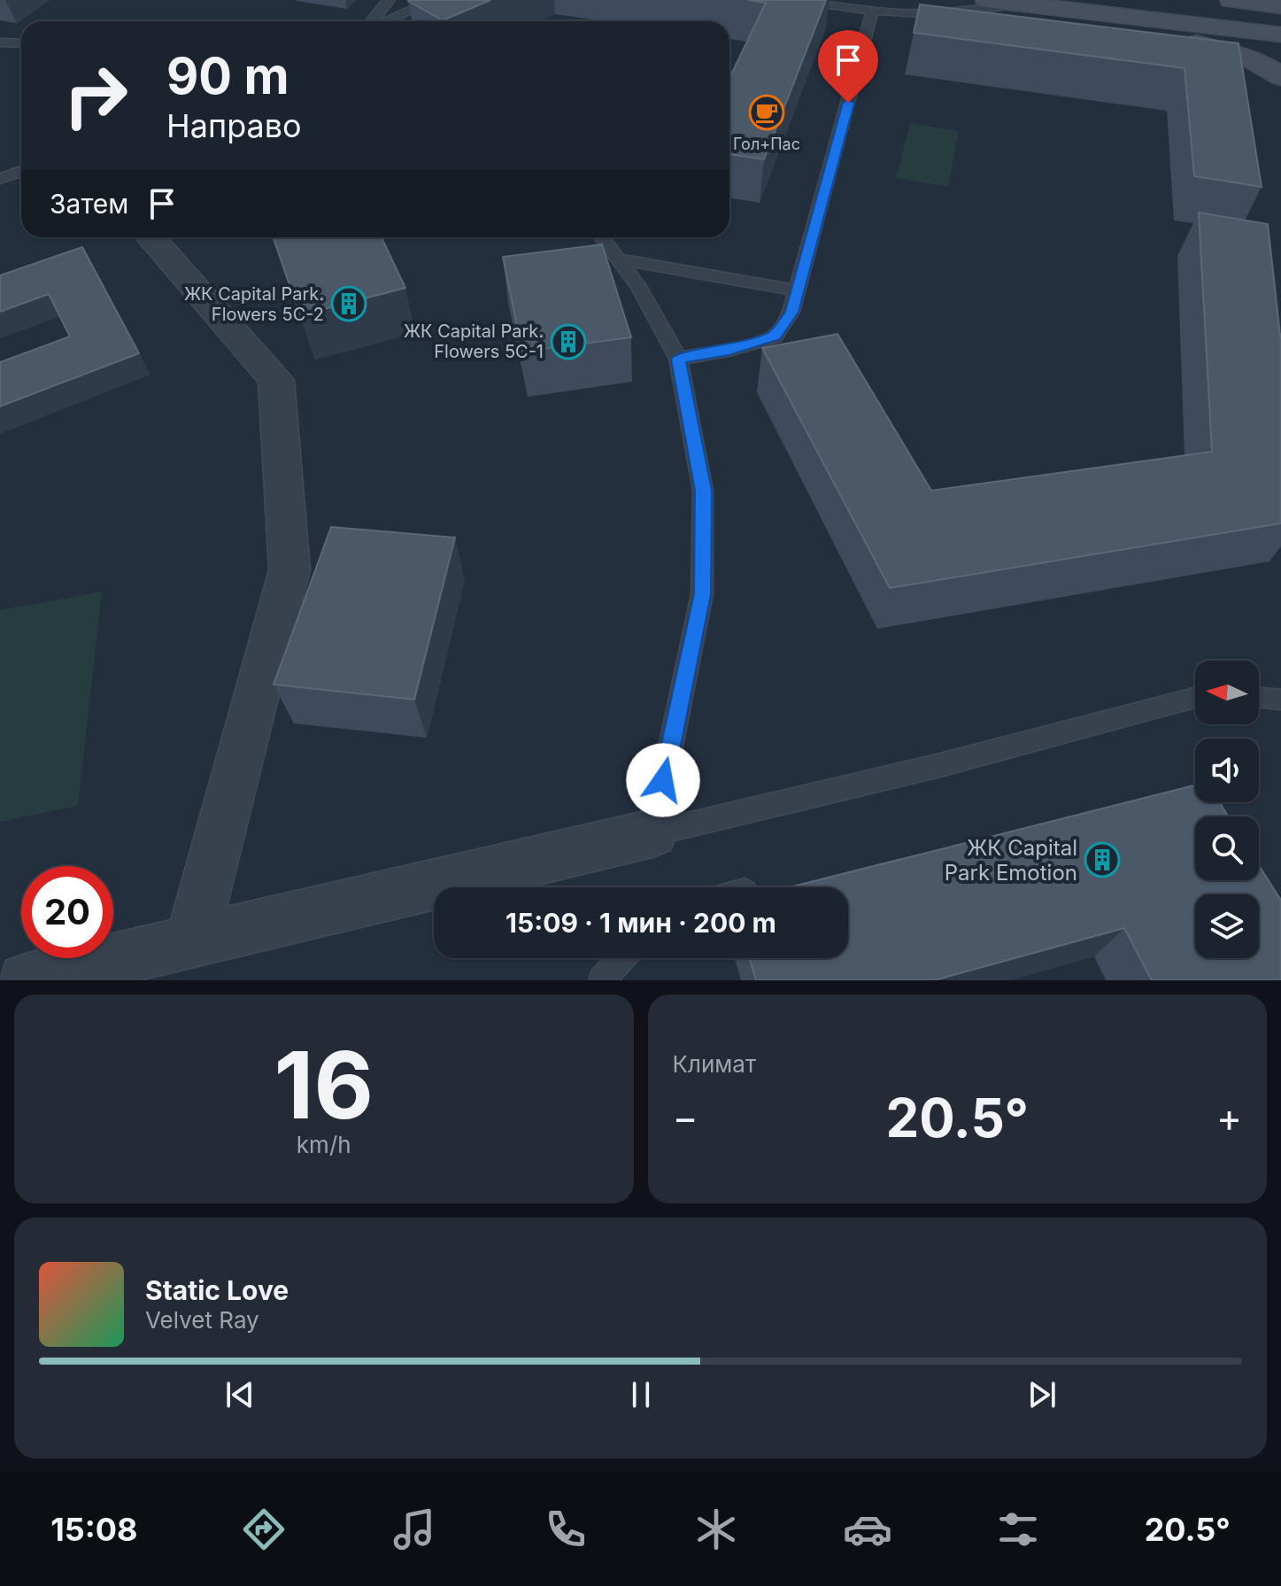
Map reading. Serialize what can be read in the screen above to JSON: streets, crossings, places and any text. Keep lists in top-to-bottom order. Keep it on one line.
{"places":{"cafe":["Гол+Пас"],"building":["ЖК Capital Park. Flowers 5C-2","ЖК Capital Park. Flowers 5C-1","ЖК Capital Park Emotion"]},"north":"left","page":{"turn":["90 m","Направо"],"then":"Затем","limit":"20","trip":"15:09 · 1 мин · 200 m","tile":[["16","km/h"],"Климат"],"heat":["−","20.5°","+"],"song":["Static Love","Velvet Ray"],"tabs":["15:08","20.5°"]}}
